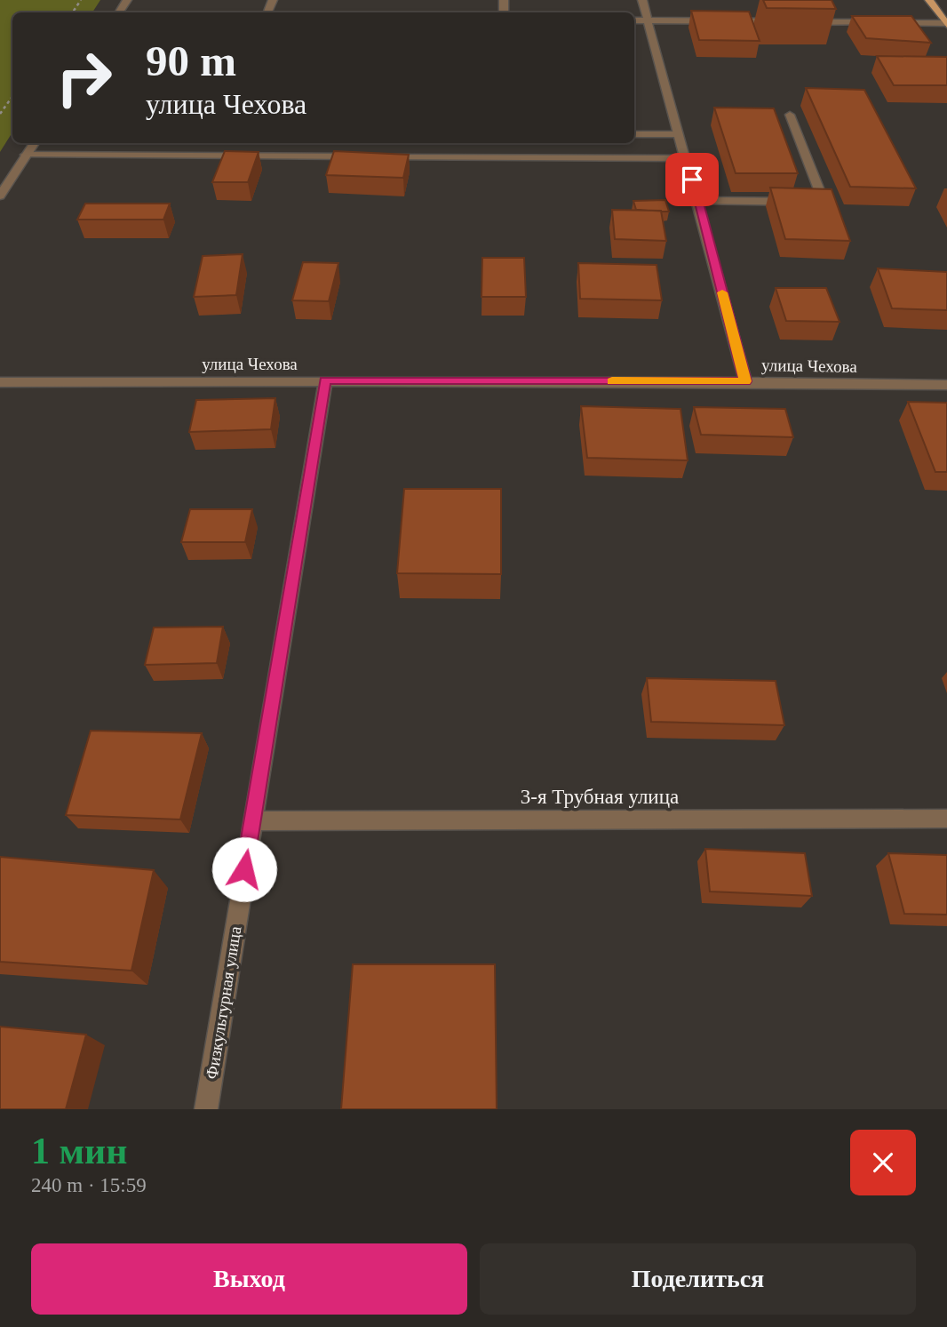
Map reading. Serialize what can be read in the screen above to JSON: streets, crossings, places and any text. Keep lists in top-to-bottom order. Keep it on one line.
{"streets":{"street":["улица Чехова","3-я Трубная улица","Физкультурная улица"]},"crossings":[["улица Чехова","Физкультурная улица"],["3-я Трубная улица","Физкультурная улица"]],"page":{"turn":["90 m","улица Чехова"],"heading":["1 мин","240 m · 15:59"],"buttons":["Выход","Поделиться"]}}
